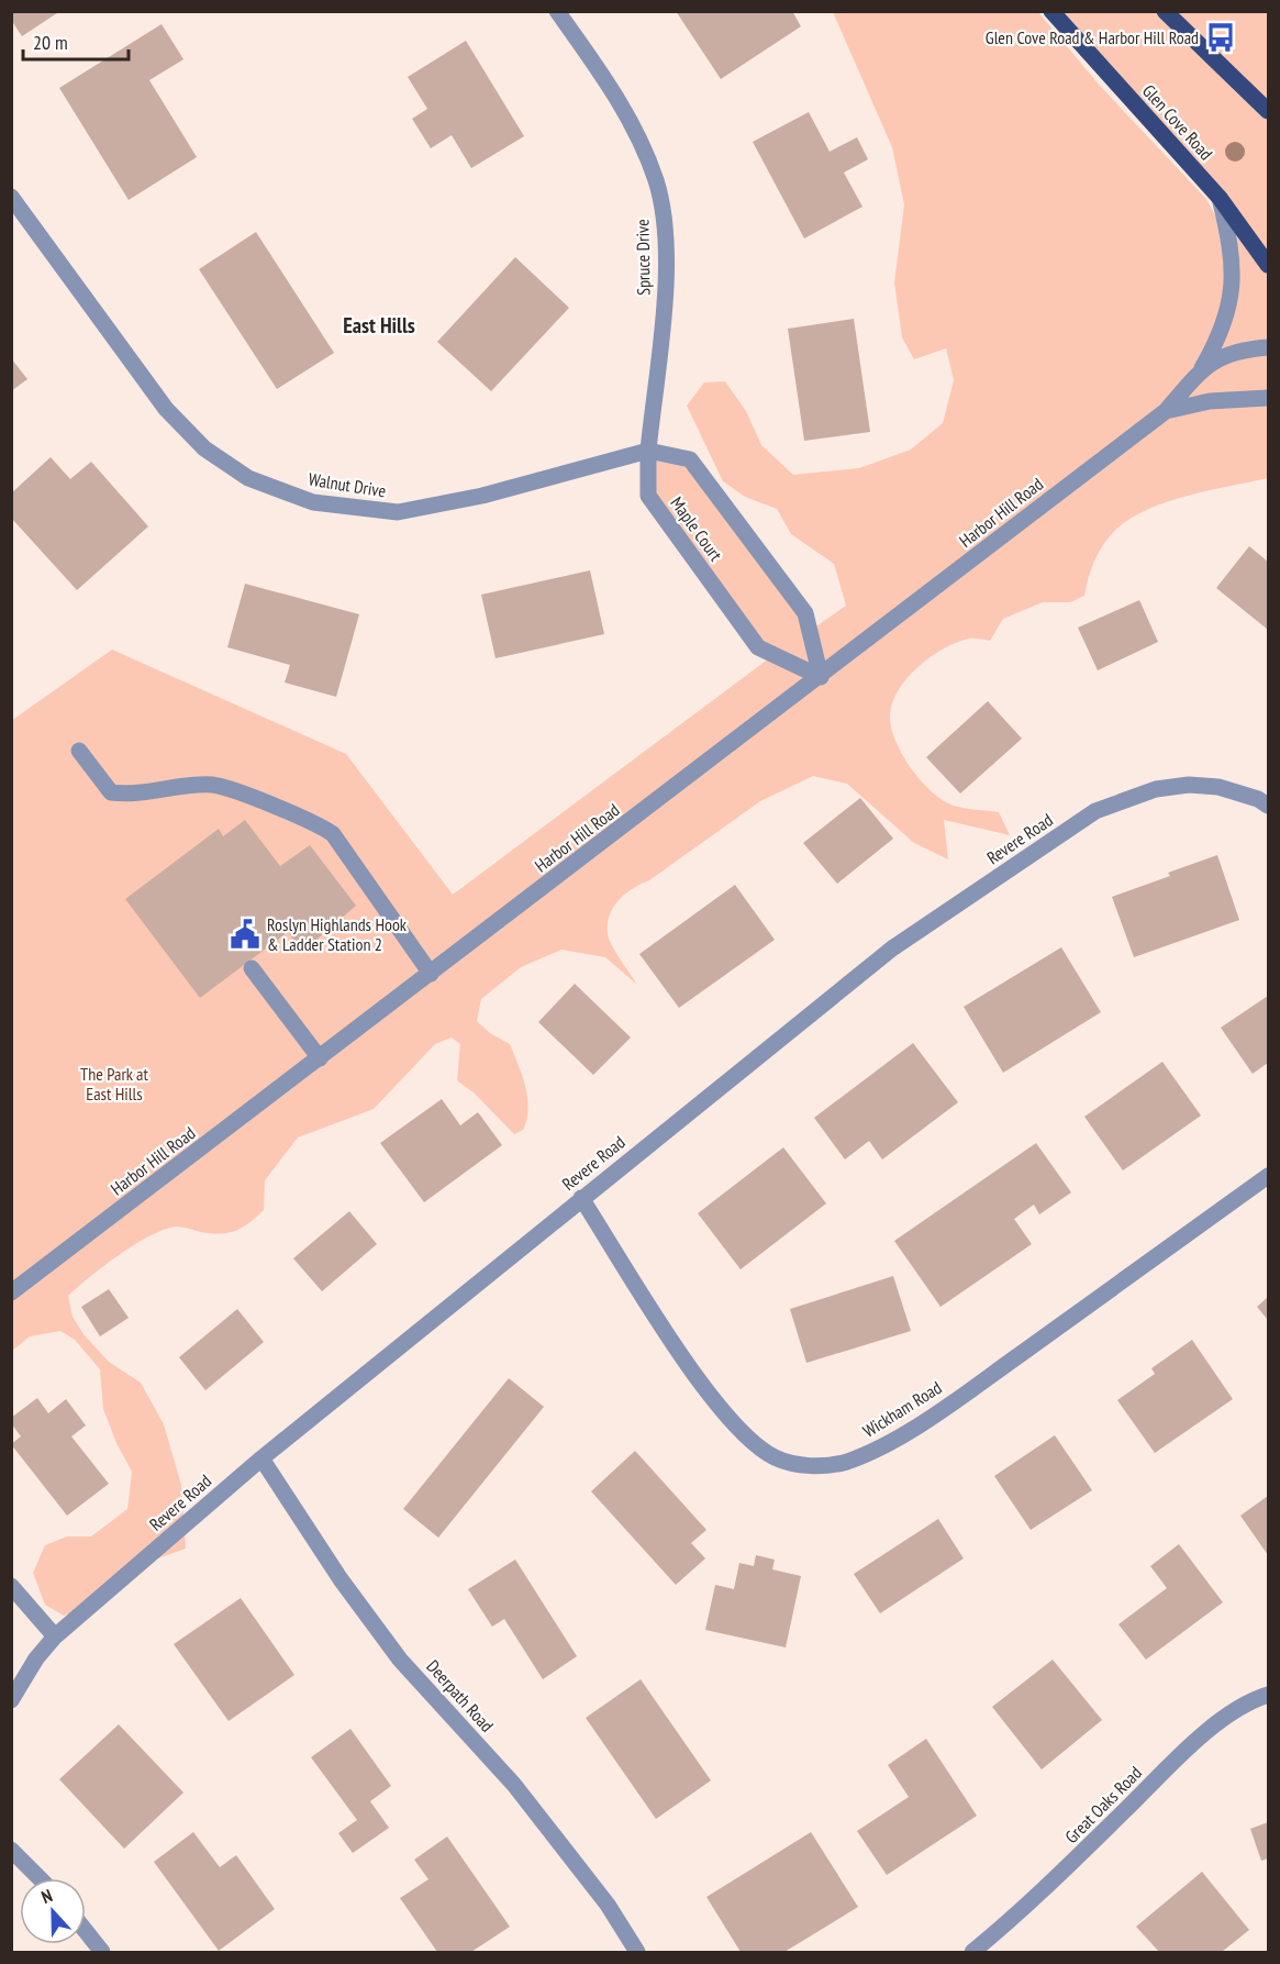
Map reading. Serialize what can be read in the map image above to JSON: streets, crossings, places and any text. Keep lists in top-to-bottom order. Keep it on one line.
{"streets":{"main road":["Glen Cove Road"],"street":["Spruce Drive","Walnut Drive","Harbor Hill Road","Maple Court","Revere Road","Wickham Road","Deerpath Road","Great Oaks Road"]},"crossings":[["Spruce Drive","Walnut Drive"],["Spruce Drive","Maple Court"],["Walnut Drive","Maple Court"],["Harbor Hill Road","Maple Court"],["Revere Road","Wickham Road"],["Revere Road","Deerpath Road"]],"districts":["East Hills"],"parks":["The Park at East Hills"],"places":{"bus stop":["Glen Cove Road & Harbor Hill Road"],"public building":["Roslyn Highlands Hook & Ladder Station 2"]},"scale_bar":"20 m","north":"top"}
